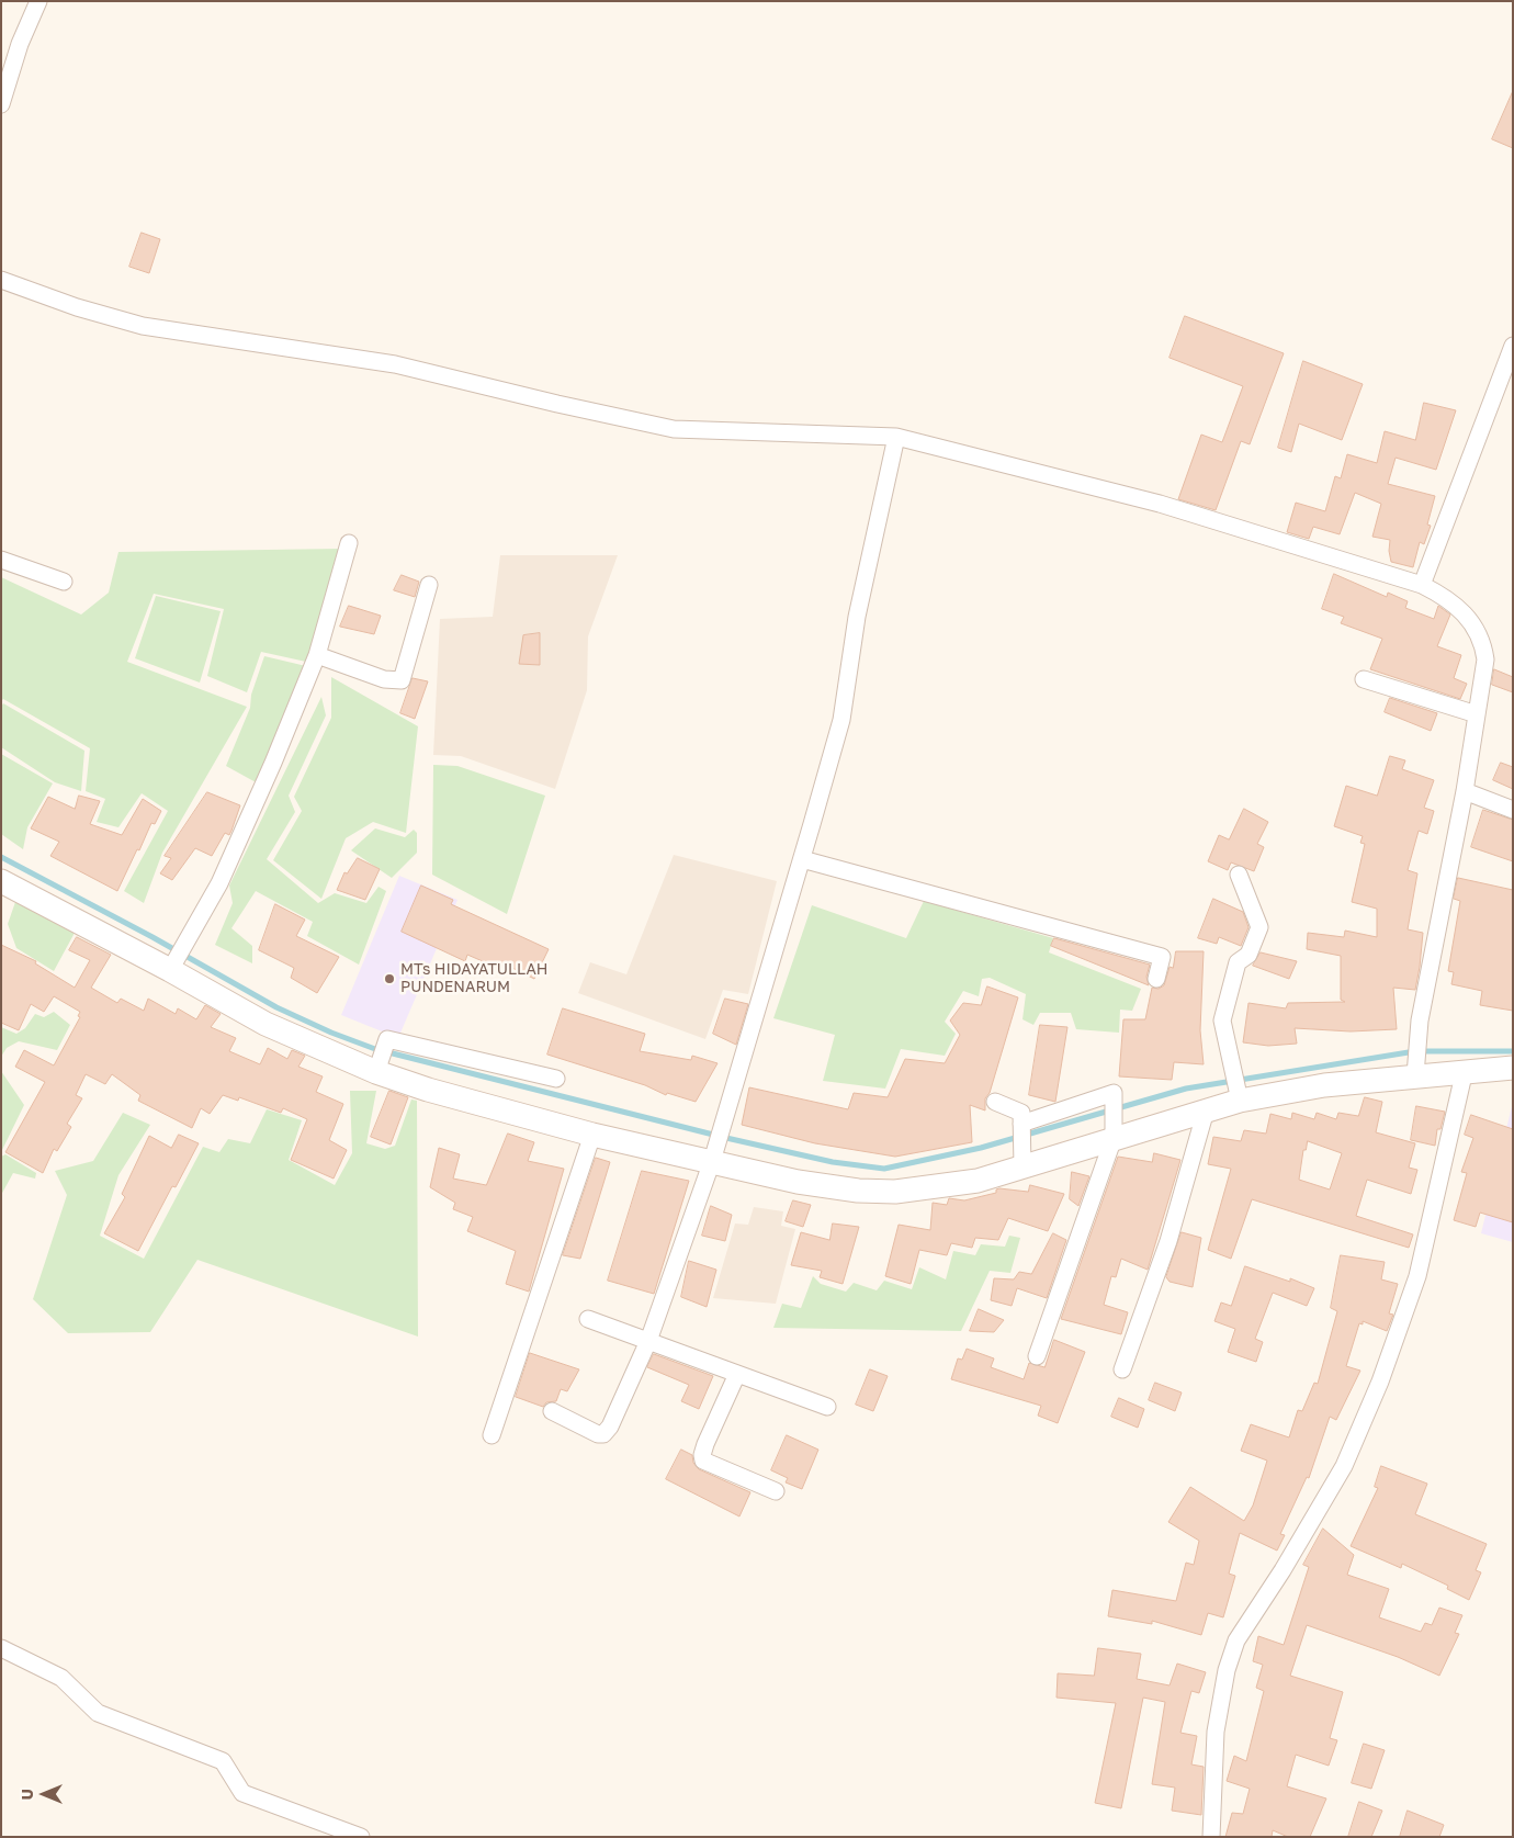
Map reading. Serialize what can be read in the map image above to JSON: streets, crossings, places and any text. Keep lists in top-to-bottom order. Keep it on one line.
{"places":["MTs HIDAYATULLAH PUNDENARUM"],"north":"left"}
